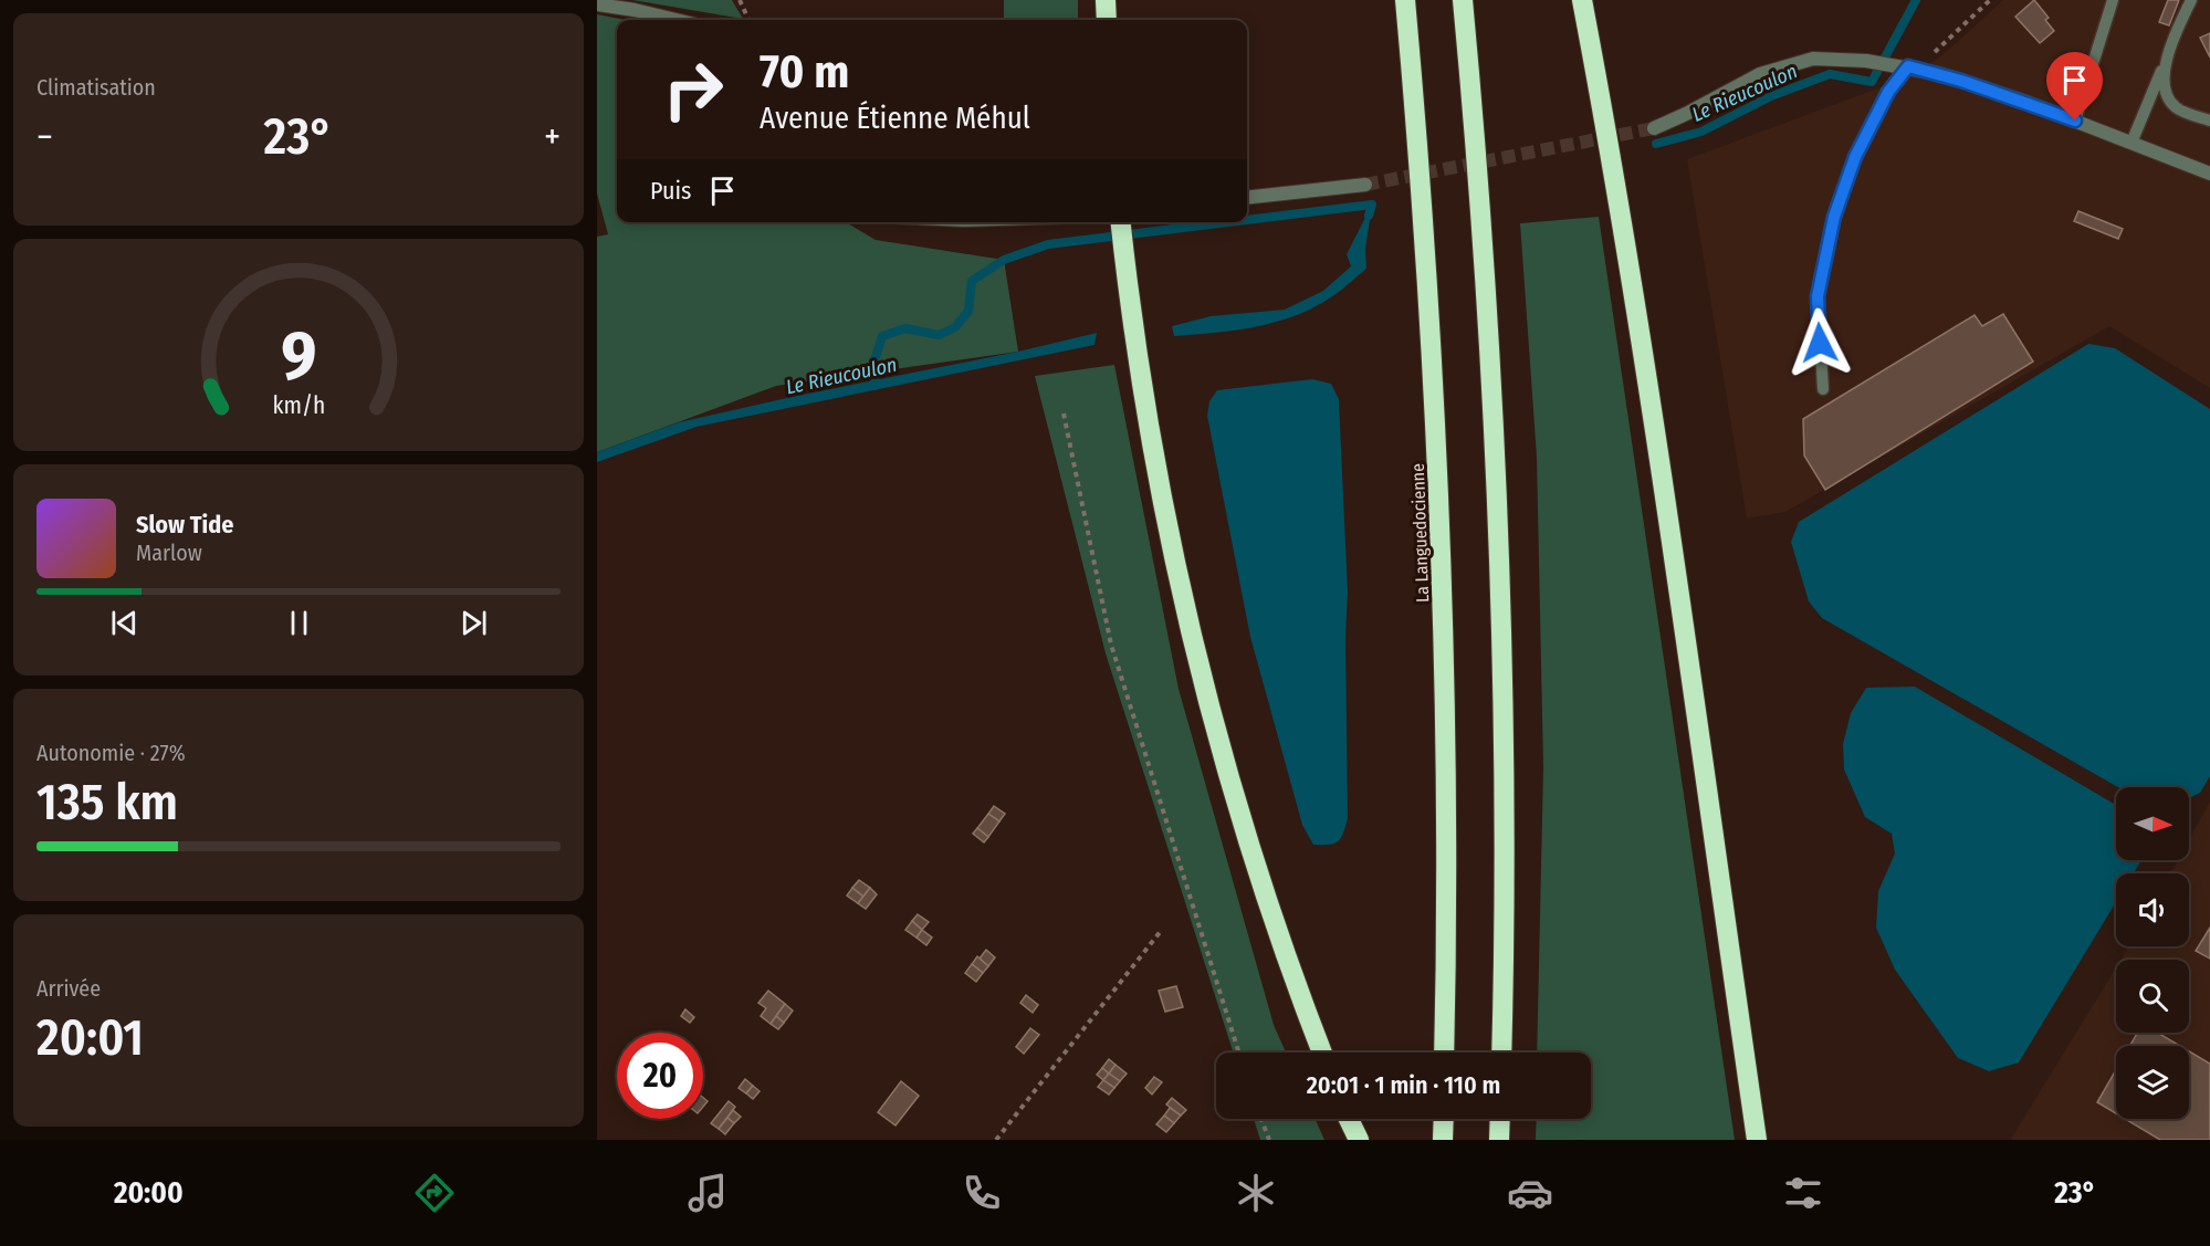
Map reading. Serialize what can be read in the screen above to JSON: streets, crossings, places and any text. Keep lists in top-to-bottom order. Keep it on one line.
{"streets":{"highway":["La Languedocienne"]},"water":["Le Rieucoulon"],"north":"right","page":{"tile":["Climatisation",["Autonomie · 27%","135 km"],["Arrivée","20:01"]],"turn":["70 m","Avenue Étienne Méhul"],"heat":["−","23°","+"],"then":"Puis","song":["Slow Tide","Marlow"],"limit":"20","trip":"20:01 · 1 min · 110 m","tabs":["20:00","23°"],"gauge":["9","km/h"]}}
